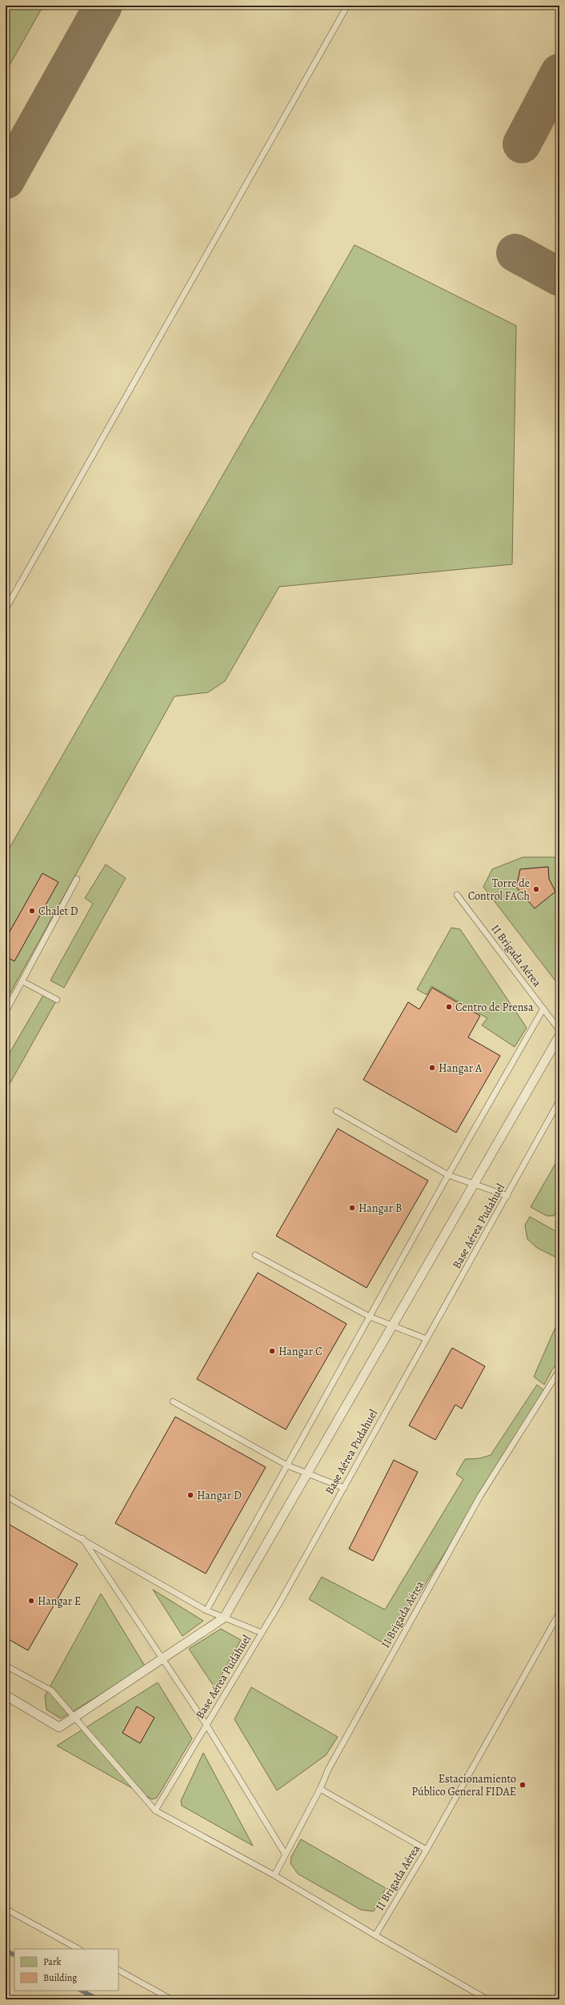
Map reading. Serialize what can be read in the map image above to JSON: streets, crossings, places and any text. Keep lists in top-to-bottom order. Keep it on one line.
{"streets":{"lane":["II Brigada Aérea","Base Aérea Pudahuel"]},"places":["Torre de Control FACh","Chalet D","Centro de Prensa","Hangar A","Hangar B","Hangar C","Hangar D","Hangar E","Estacionamiento Público General FIDAE"],"legend":["Park","Building"]}
